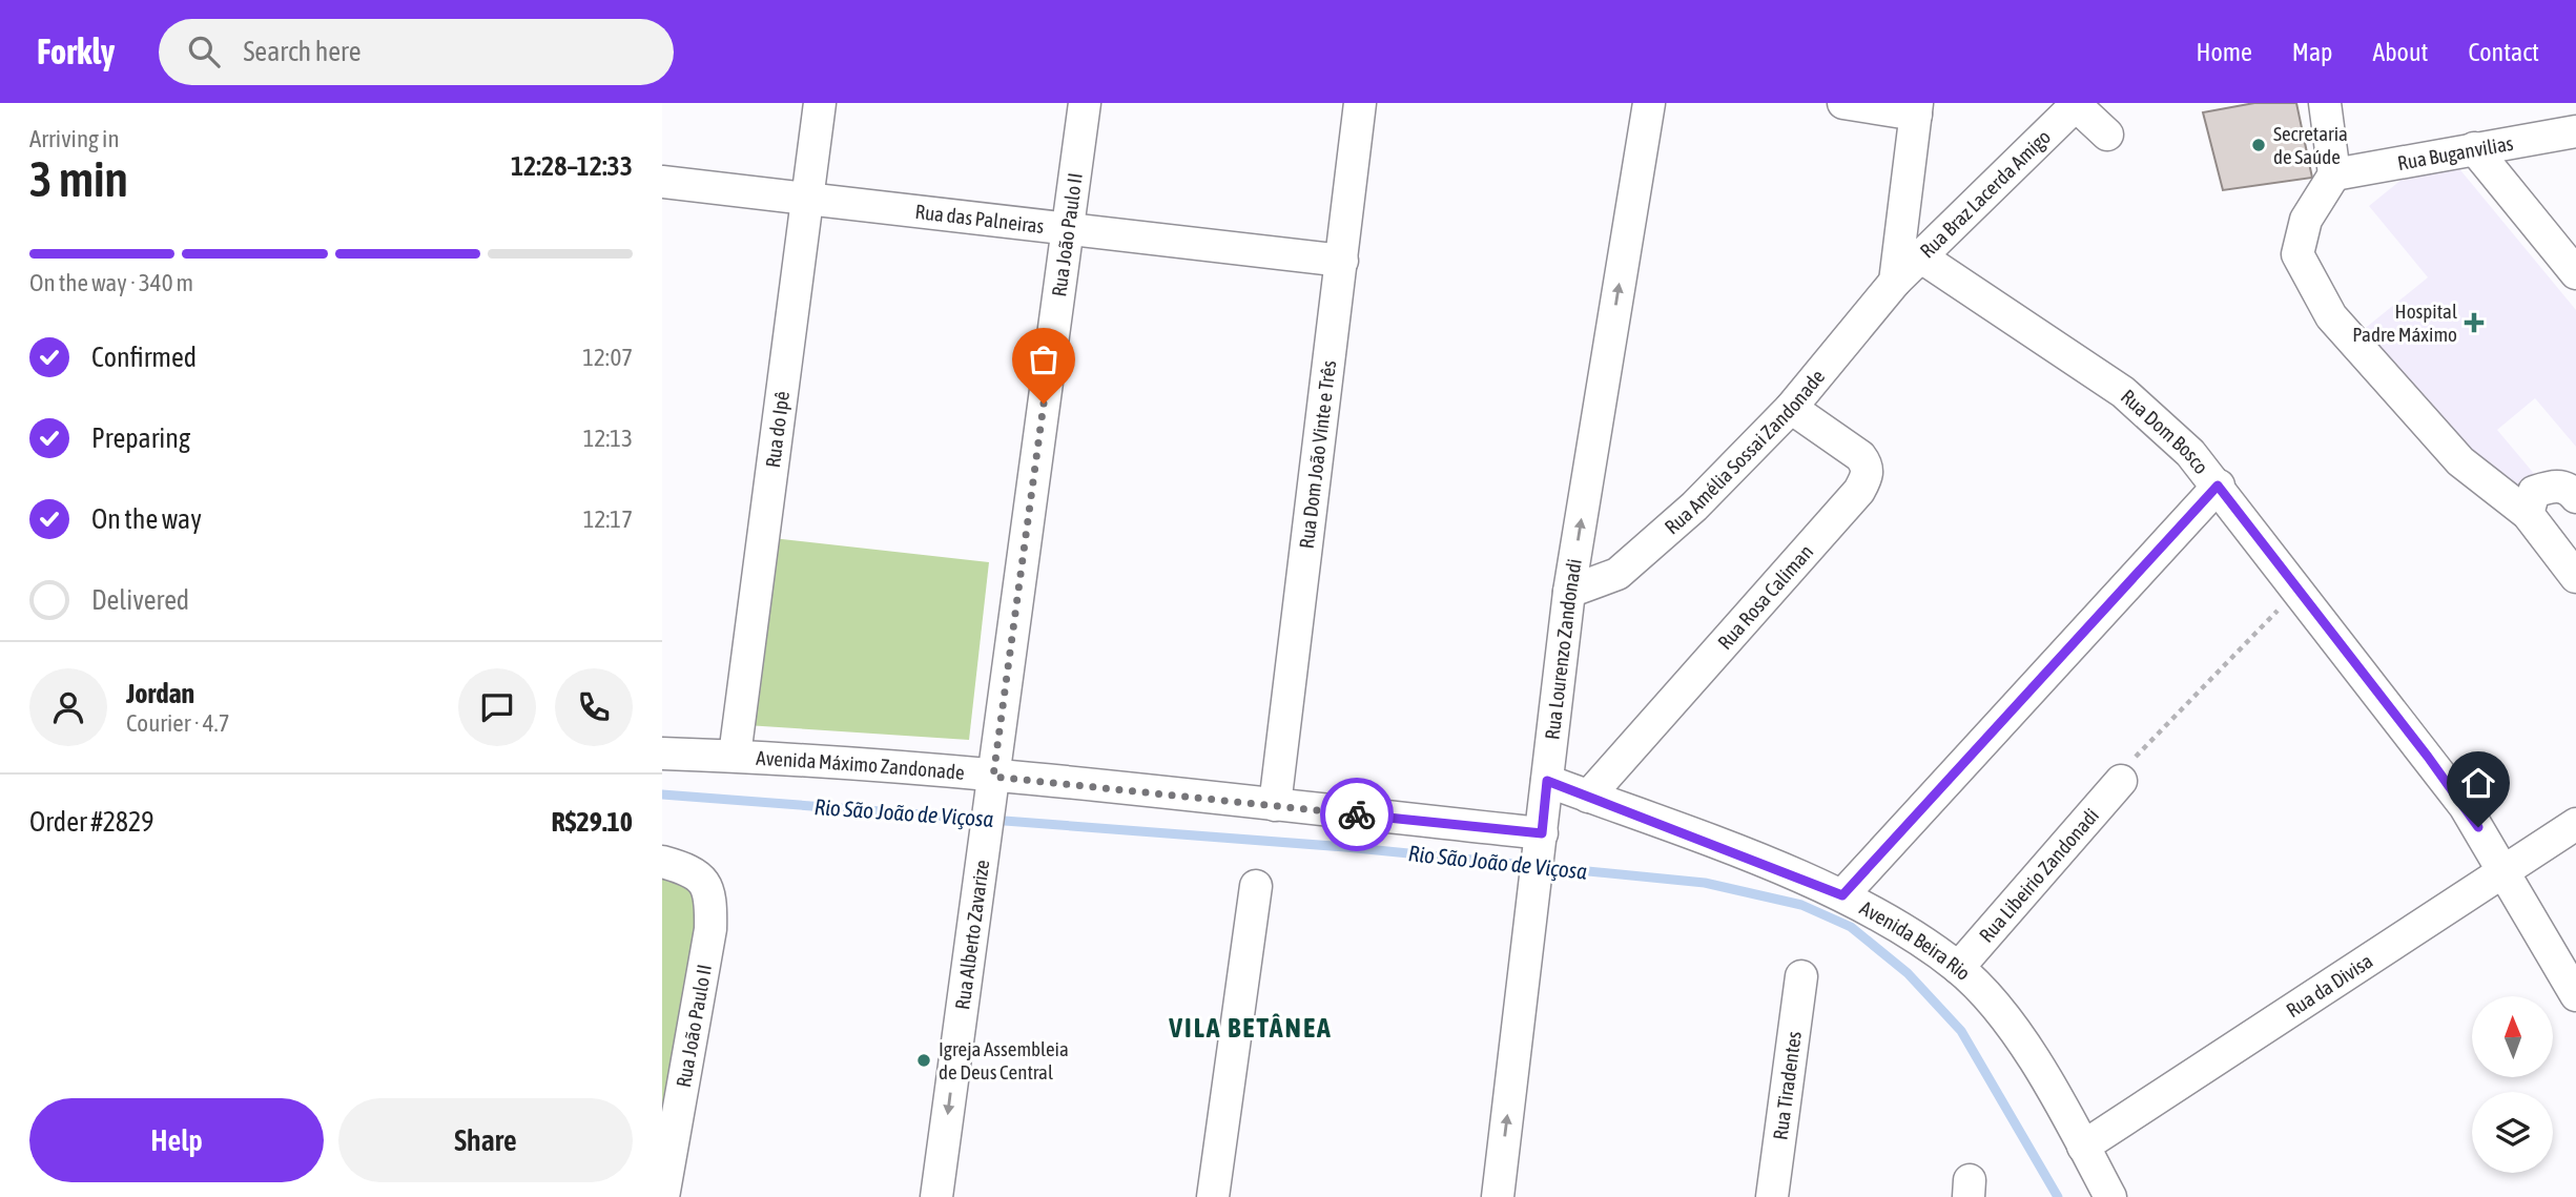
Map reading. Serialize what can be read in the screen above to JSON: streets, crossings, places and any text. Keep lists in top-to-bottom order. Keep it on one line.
{"streets":{"street":["Rua Buganvilias","Rua Braz Lacerda Amigo","Rua das Palneiras","Rua João Paulo II","Rua do Ipê","Rua Dom Bosco","Rua Amélia Sossai Zandonade","Rua Dom João Vinte e Três","Rua Rosa Caliman","Rua Lourenzo Zandonadi","Avenida Máximo Zandonade","Rua Libeirio Zandonadi","Rua Alberto Zavarize","Avenida Beira Rio","Rua da Divisa","Rua Tiradentes"]},"crossings":[["Rua Braz Lacerda Amigo","Rua Dom Bosco"],["Rua Braz Lacerda Amigo","Rua Amélia Sossai Zandonade"],["Rua das Palneiras","Rua João Paulo II"],["Rua das Palneiras","Rua do Ipê"],["Rua das Palneiras","Rua Dom João Vinte e Três"],["Rua João Paulo II","Avenida Máximo Zandonade"],["Rua João Paulo II","Rua Alberto Zavarize"],["Rua do Ipê","Avenida Máximo Zandonade"],["Rua Dom Bosco","Rua da Divisa"],["Rua Amélia Sossai Zandonade","Rua Rosa Caliman"],["Rua Amélia Sossai Zandonade","Rua Lourenzo Zandonadi"],["Rua Dom João Vinte e Três","Avenida Máximo Zandonade"],["Rua Rosa Caliman","Avenida Beira Rio"],["Rua Lourenzo Zandonadi","Avenida Máximo Zandonade"],["Rua Lourenzo Zandonadi","Avenida Beira Rio"],["Avenida Máximo Zandonade","Rua Alberto Zavarize"],["Rua Libeirio Zandonadi","Avenida Beira Rio"],["Avenida Beira Rio","Rua da Divisa"]],"districts":["VILA BETÂNEA"],"water":["Rio São João de Viçosa"],"places":{"other":["Secretaria de Saúde","Igreja Assembleia de Deus Central"],"health":["Hospital Padre Máximo"]},"north":"top","page":{"header":"Forkly","search":"Search here","nav":["Home","Map","About","Contact"],"heading":["3 min","Arriving in","12:28–12:33"],"panel":["Jordan","Courier · 4.7","Order #2829","R$29.10"],"bar":"On the way · 340 m","list":[["Confirmed","12:07"],["Preparing","12:13"],["On the way","12:17"],"Delivered"],"buttons":["Help","Share"]}}
